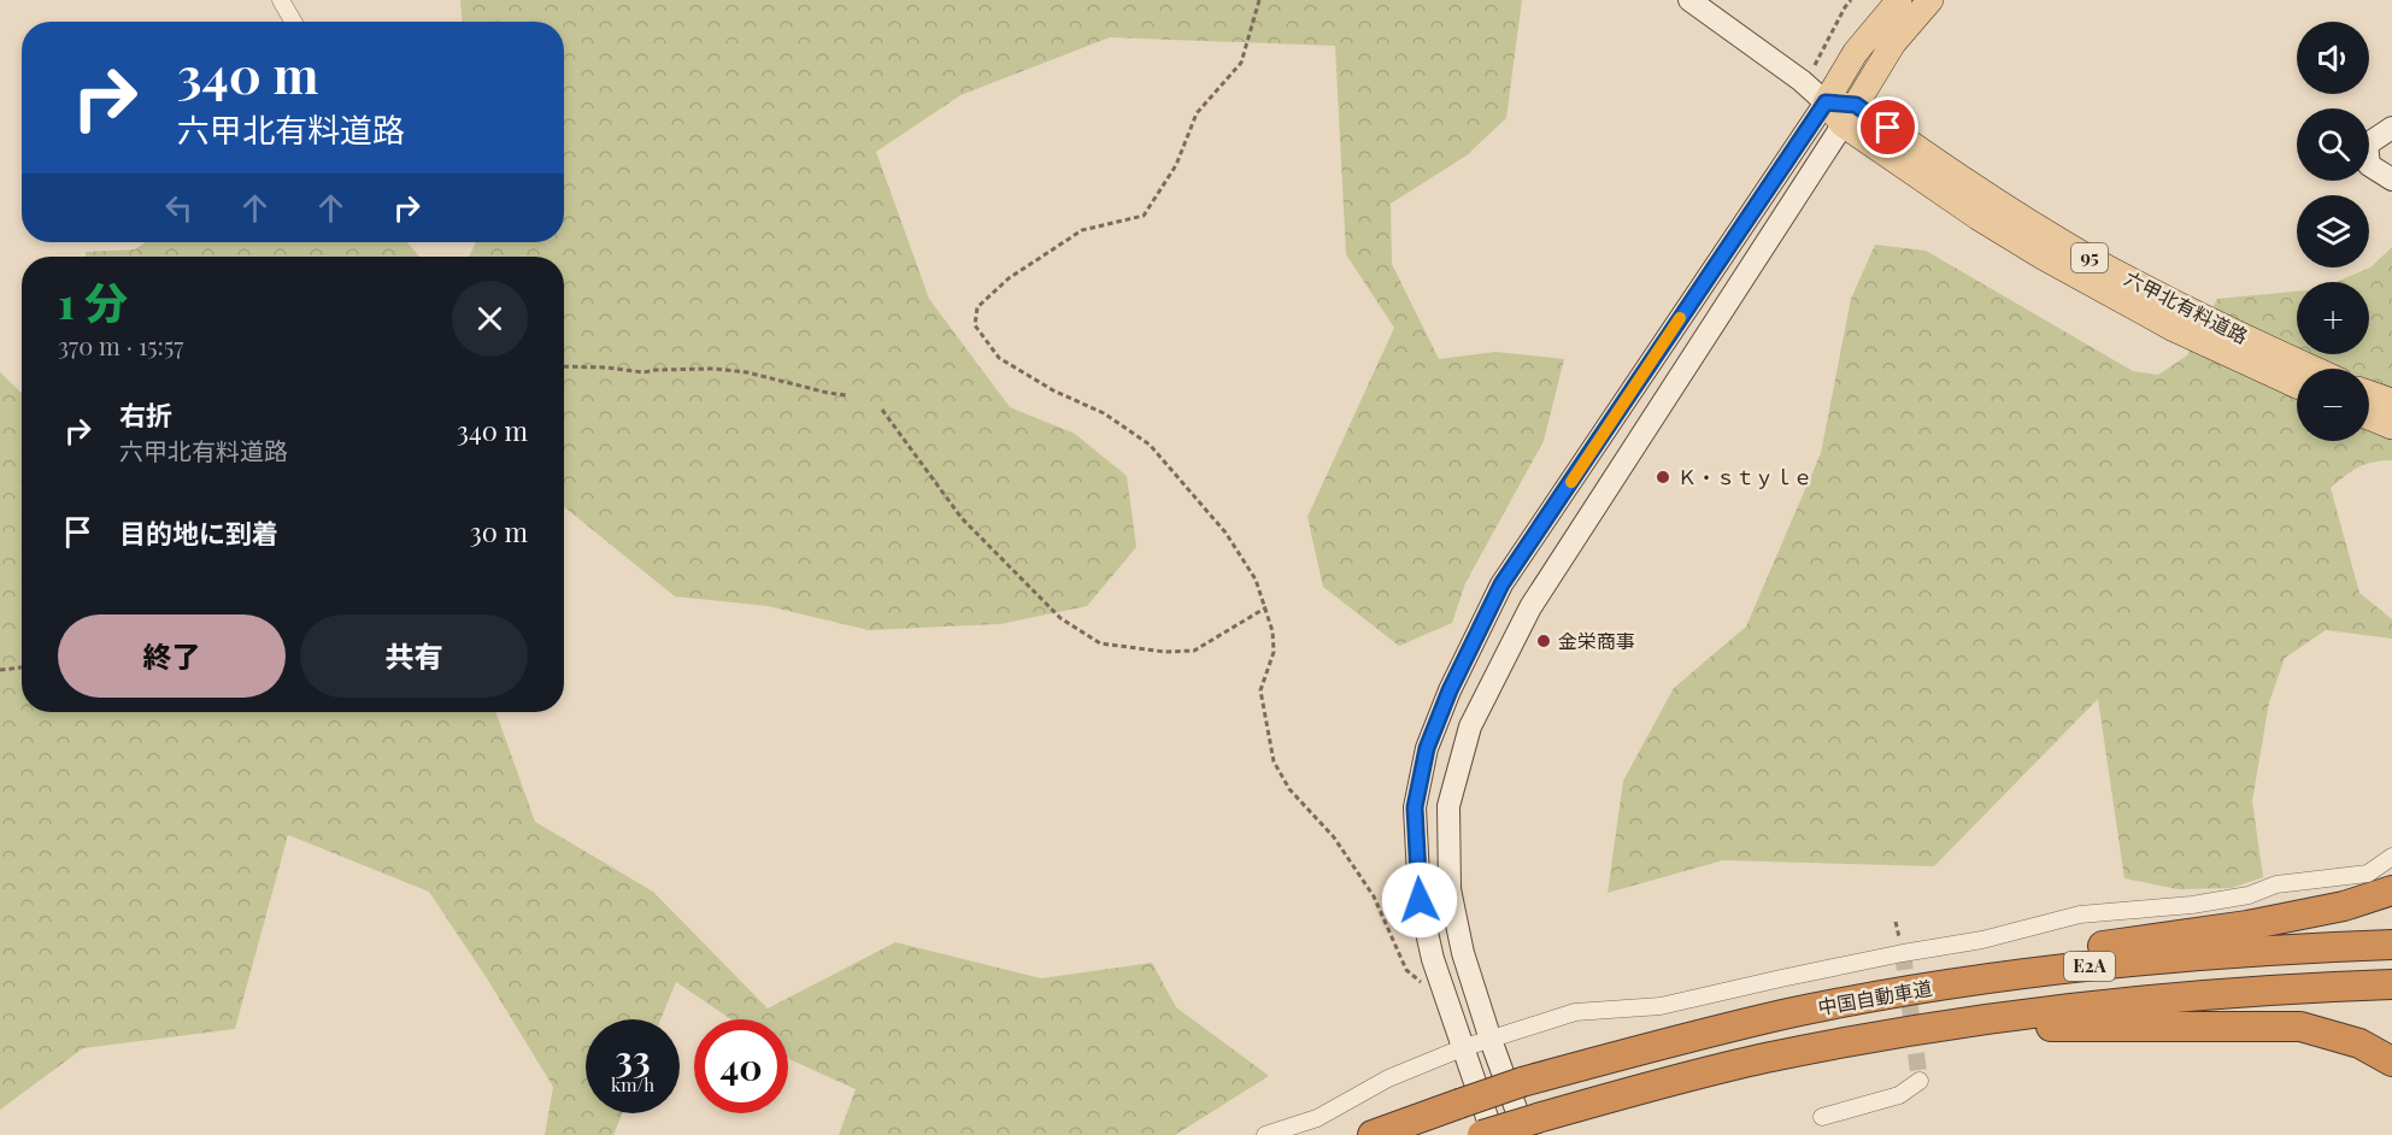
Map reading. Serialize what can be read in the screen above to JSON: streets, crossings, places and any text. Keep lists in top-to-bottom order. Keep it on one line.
{"streets":{"highway":["E2A","中国自動車道"],"main road":["95","六甲北有料道路"]},"crossings":[["95","六甲北有料道路"]],"places":["Ｋ・ｓｔｙｌｅ","金栄商事"],"page":{"map_buttons":["+","−"],"turn":["340 m","六甲北有料道路"],"heading":["1 分","370 m · 15:57"],"list":[{"name":"右折","note":"六甲北有料道路","value":"340 m"},{"name":"目的地に到着","value":"30 m"}],"buttons":["終了","共有"],"speed":"33 km/h","limit":"40"}}
